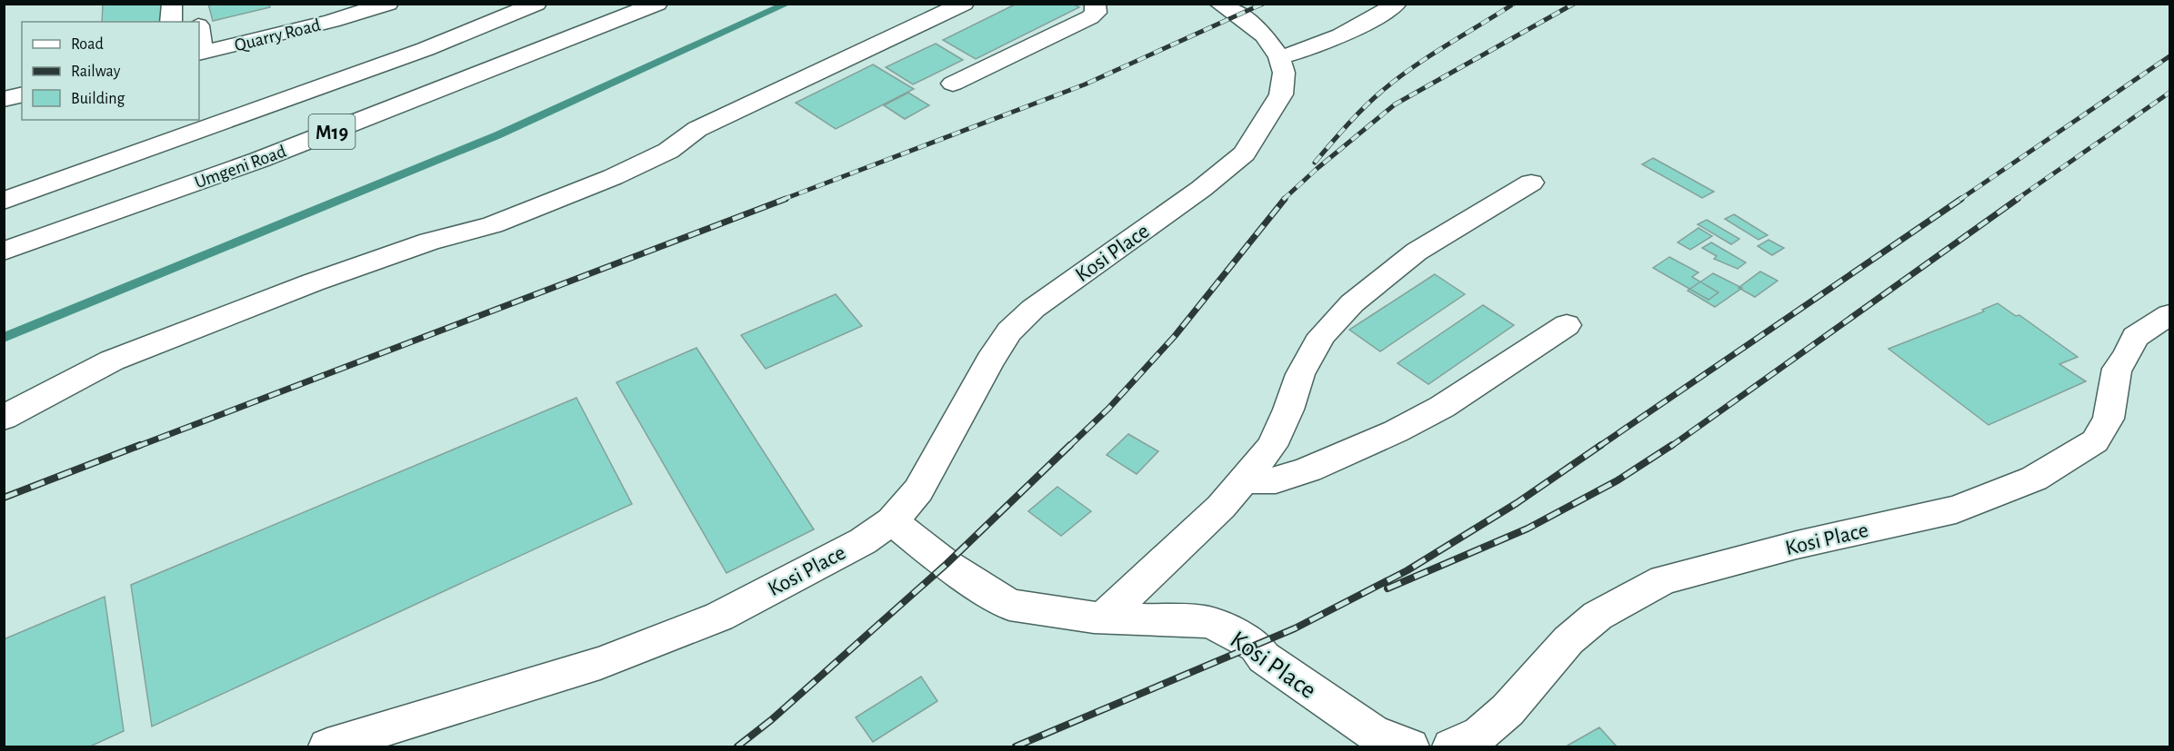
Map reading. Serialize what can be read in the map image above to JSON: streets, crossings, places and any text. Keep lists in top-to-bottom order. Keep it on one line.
{"streets":{"main road":["Quarry Road","M19","Umgeni Road","Kosi Place"]},"legend":["Road","Railway","Building"]}
